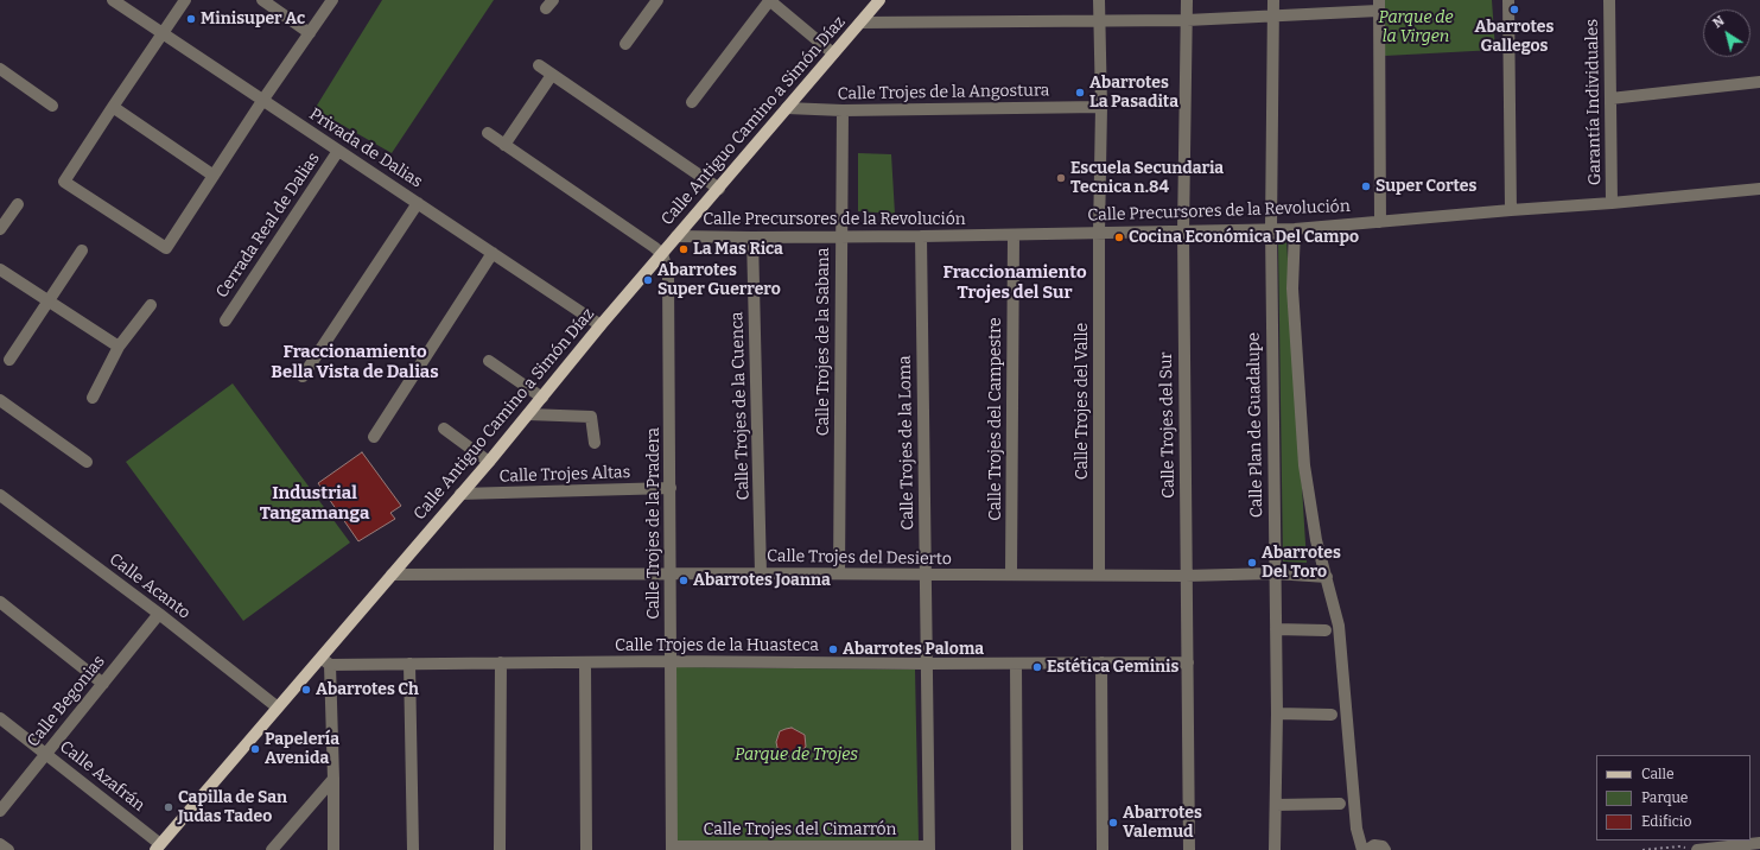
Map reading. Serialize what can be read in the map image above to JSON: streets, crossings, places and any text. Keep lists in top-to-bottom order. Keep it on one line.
{"streets":{"main road":["Calle Antiguo Camino a Simón Díaz"],"street":["Calle Trojes de la Angostura","Garantía Individuales","Privada de Dalias","Calle Precursores de la Revolución","Cerrada Real de Dalias","Calle Trojes de la Sabana","Calle Trojes del Valle","Calle Trojes de la Cuenca","Calle Trojes del Campestre","Calle Trojes del Sur","Calle Plan de Guadalupe","Calle Trojes de la Loma","Calle Trojes Altas","Calle Trojes de la Pradera","Calle Trojes del Desierto","Calle Acanto","Calle Trojes de la Huasteca","Calle Begonias","Calle Azafrán","Calle Trojes del Cimarrón"]},"crossings":[["Calle Trojes de la Angostura","Calle Antiguo Camino a Simón Díaz"],["Calle Trojes de la Angostura","Calle Trojes de la Sabana"],["Calle Trojes de la Angostura","Calle Trojes del Valle"],["Garantía Individuales","Calle Precursores de la Revolución"],["Calle Antiguo Camino a Simón Díaz","Privada de Dalias"],["Calle Antiguo Camino a Simón Díaz","Calle Precursores de la Revolución"],["Calle Antiguo Camino a Simón Díaz","Calle Trojes Altas"],["Calle Antiguo Camino a Simón Díaz","Calle Trojes de la Pradera"],["Calle Antiguo Camino a Simón Díaz","Calle Trojes del Desierto"],["Calle Antiguo Camino a Simón Díaz","Calle Acanto"],["Calle Antiguo Camino a Simón Díaz","Calle Trojes de la Huasteca"],["Calle Antiguo Camino a Simón Díaz","Calle Azafrán"],["Privada de Dalias","Cerrada Real de Dalias"],["Calle Precursores de la Revolución","Calle Trojes de la Sabana"],["Calle Precursores de la Revolución","Calle Trojes del Valle"],["Calle Precursores de la Revolución","Calle Trojes de la Cuenca"],["Calle Precursores de la Revolución","Calle Trojes del Campestre"],["Calle Precursores de la Revolución","Calle Trojes del Sur"],["Calle Precursores de la Revolución","Calle Plan de Guadalupe"],["Calle Precursores de la Revolución","Calle Trojes de la Loma"],["Calle Trojes de la Sabana","Calle Trojes del Desierto"],["Calle Trojes del Valle","Calle Trojes del Desierto"],["Calle Trojes de la Cuenca","Calle Trojes del Desierto"],["Calle Trojes del Campestre","Calle Trojes del Desierto"],["Calle Trojes del Sur","Calle Trojes del Desierto"],["Calle Trojes del Sur","Calle Trojes de la Huasteca"],["Calle Plan de Guadalupe","Calle Trojes del Desierto"],["Calle Trojes de la Loma","Calle Trojes del Desierto"],["Calle Trojes de la Loma","Calle Trojes de la Huasteca"],["Calle Trojes de la Loma","Calle Trojes del Cimarrón"],["Calle Trojes Altas","Calle Trojes de la Pradera"],["Calle Trojes de la Pradera","Calle Trojes del Desierto"],["Calle Trojes de la Pradera","Calle Trojes de la Huasteca"],["Calle Trojes de la Pradera","Calle Trojes del Cimarrón"],["Calle Acanto","Calle Begonias"],["Calle Begonias","Calle Azafrán"]],"districts":["Fraccionamiento Trojes del Sur","Fraccionamiento Bella Vista de Dalias","Industrial Tangamanga"],"parks":["Parque de la Virgen","Parque de Trojes"],"places":["Abarrotes Gallegos","Minisuper Ac","Abarrotes La Pasadita","Escuela Secundaria Tecnica n.84","Super Cortes","Cocina Económica Del Campo","La Mas Rica","Abarrotes Super Guerrero","Abarrotes Del Toro","Abarrotes Joanna","Abarrotes Paloma","Estética Geminis","Abarrotes Ch","Papelería Avenida","Capilla de San Judas Tadeo","Abarrotes Valemud"],"legend":["Calle","Parque","Edificio"],"north":"top left"}
